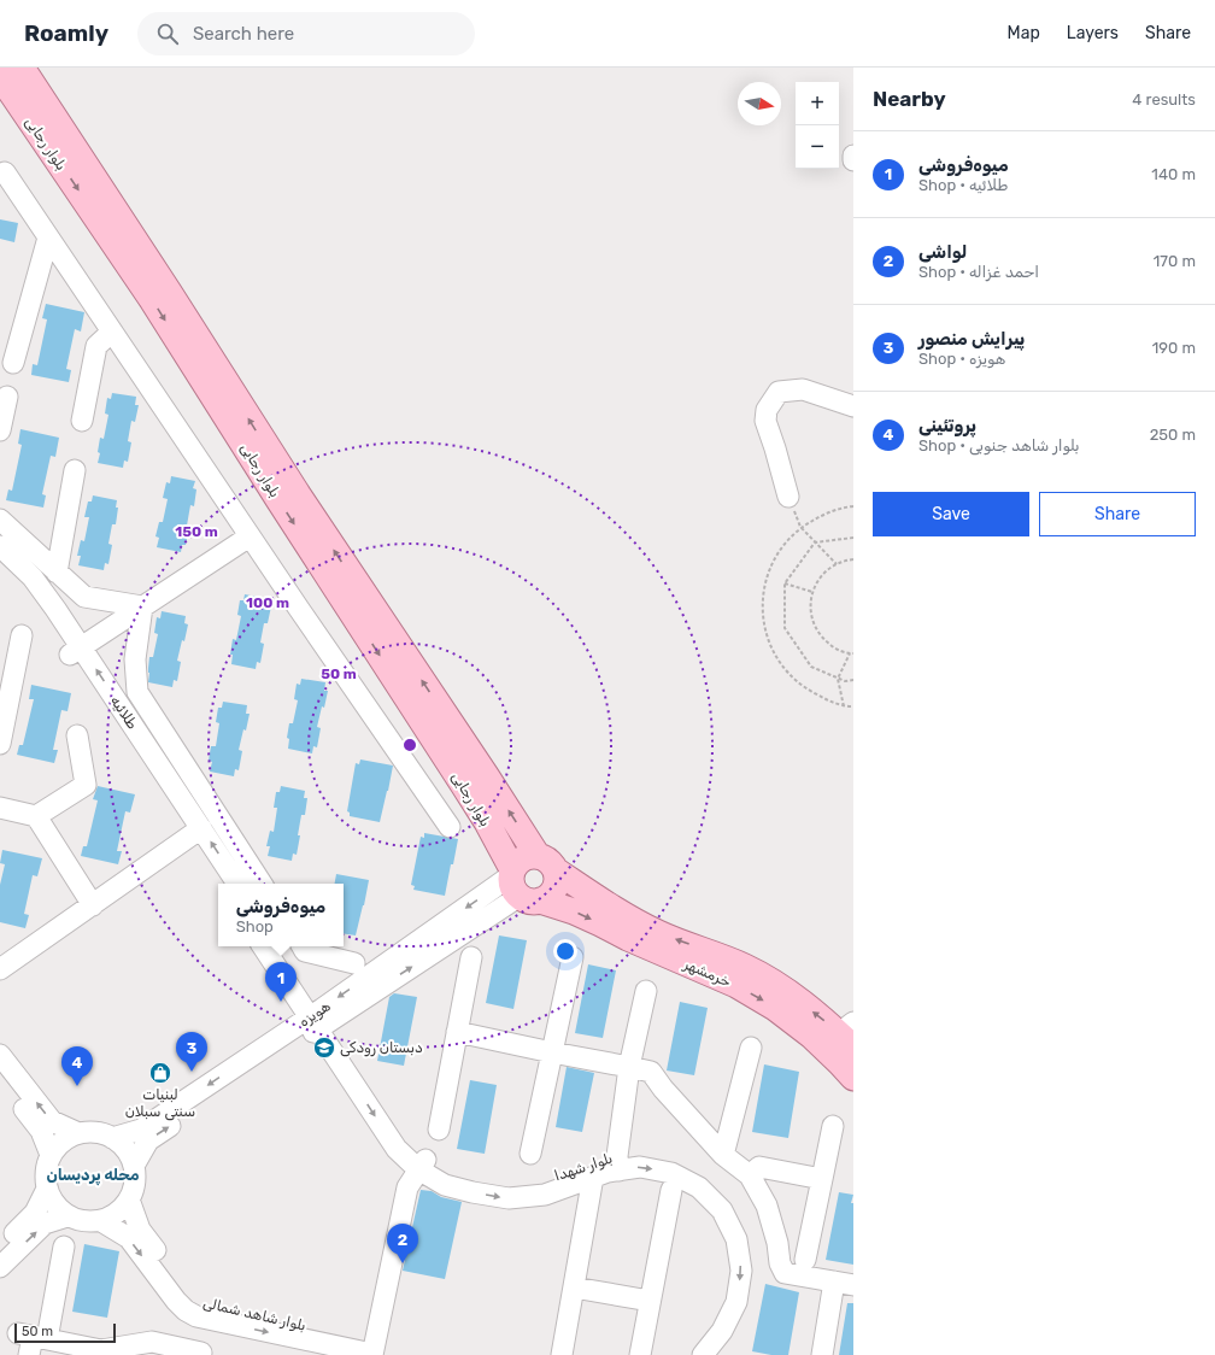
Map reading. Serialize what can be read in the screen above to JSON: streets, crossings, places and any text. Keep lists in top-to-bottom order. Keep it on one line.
{"streets":{"main road":["بلوار رجایی","خرمشهر"],"street":["طلائیه","هویزه","بلوار شهدا","بلوار شاهد شمالی"]},"crossings":[["بلوار رجایی","خرمشهر"],["بلوار رجایی","هویزه"],["خرمشهر","هویزه"],["هویزه","بلوار شهدا"],["هویزه","بلوار شاهد شمالی"]],"districts":["محله پردیسان"],"places":{"school or university":["دبستان رودکی"],"shop":["لبنیات سنتی سبلان"]},"scale_bar":"50 m","north":"right","page":{"header":"Roamly","search":"Search here","nav":["Map","Layers","Share"],"heading":["Nearby","4 results"],"map_buttons":["+","−"],"list":[{"mark":"1","name":"میوه‌فروشی","note":"Shop · طلائیه","value":"140 m"},{"mark":"2","name":"لواشی","note":"Shop · احمد غزاله","value":"170 m"},{"mark":"3","name":"پیرایش منصور","note":"Shop · هویزه","value":"190 m"},{"mark":"4","name":"پروتئینی","note":"Shop · بلوار شاهد جنوبی","value":"250 m"}],"buttons":["Save","Share"],"popup":["میوه‌فروشی","Shop"],"pins":["1","3","4","2"],"scale":"50 m"},"rings":["150 m","100 m","50 m"]}
